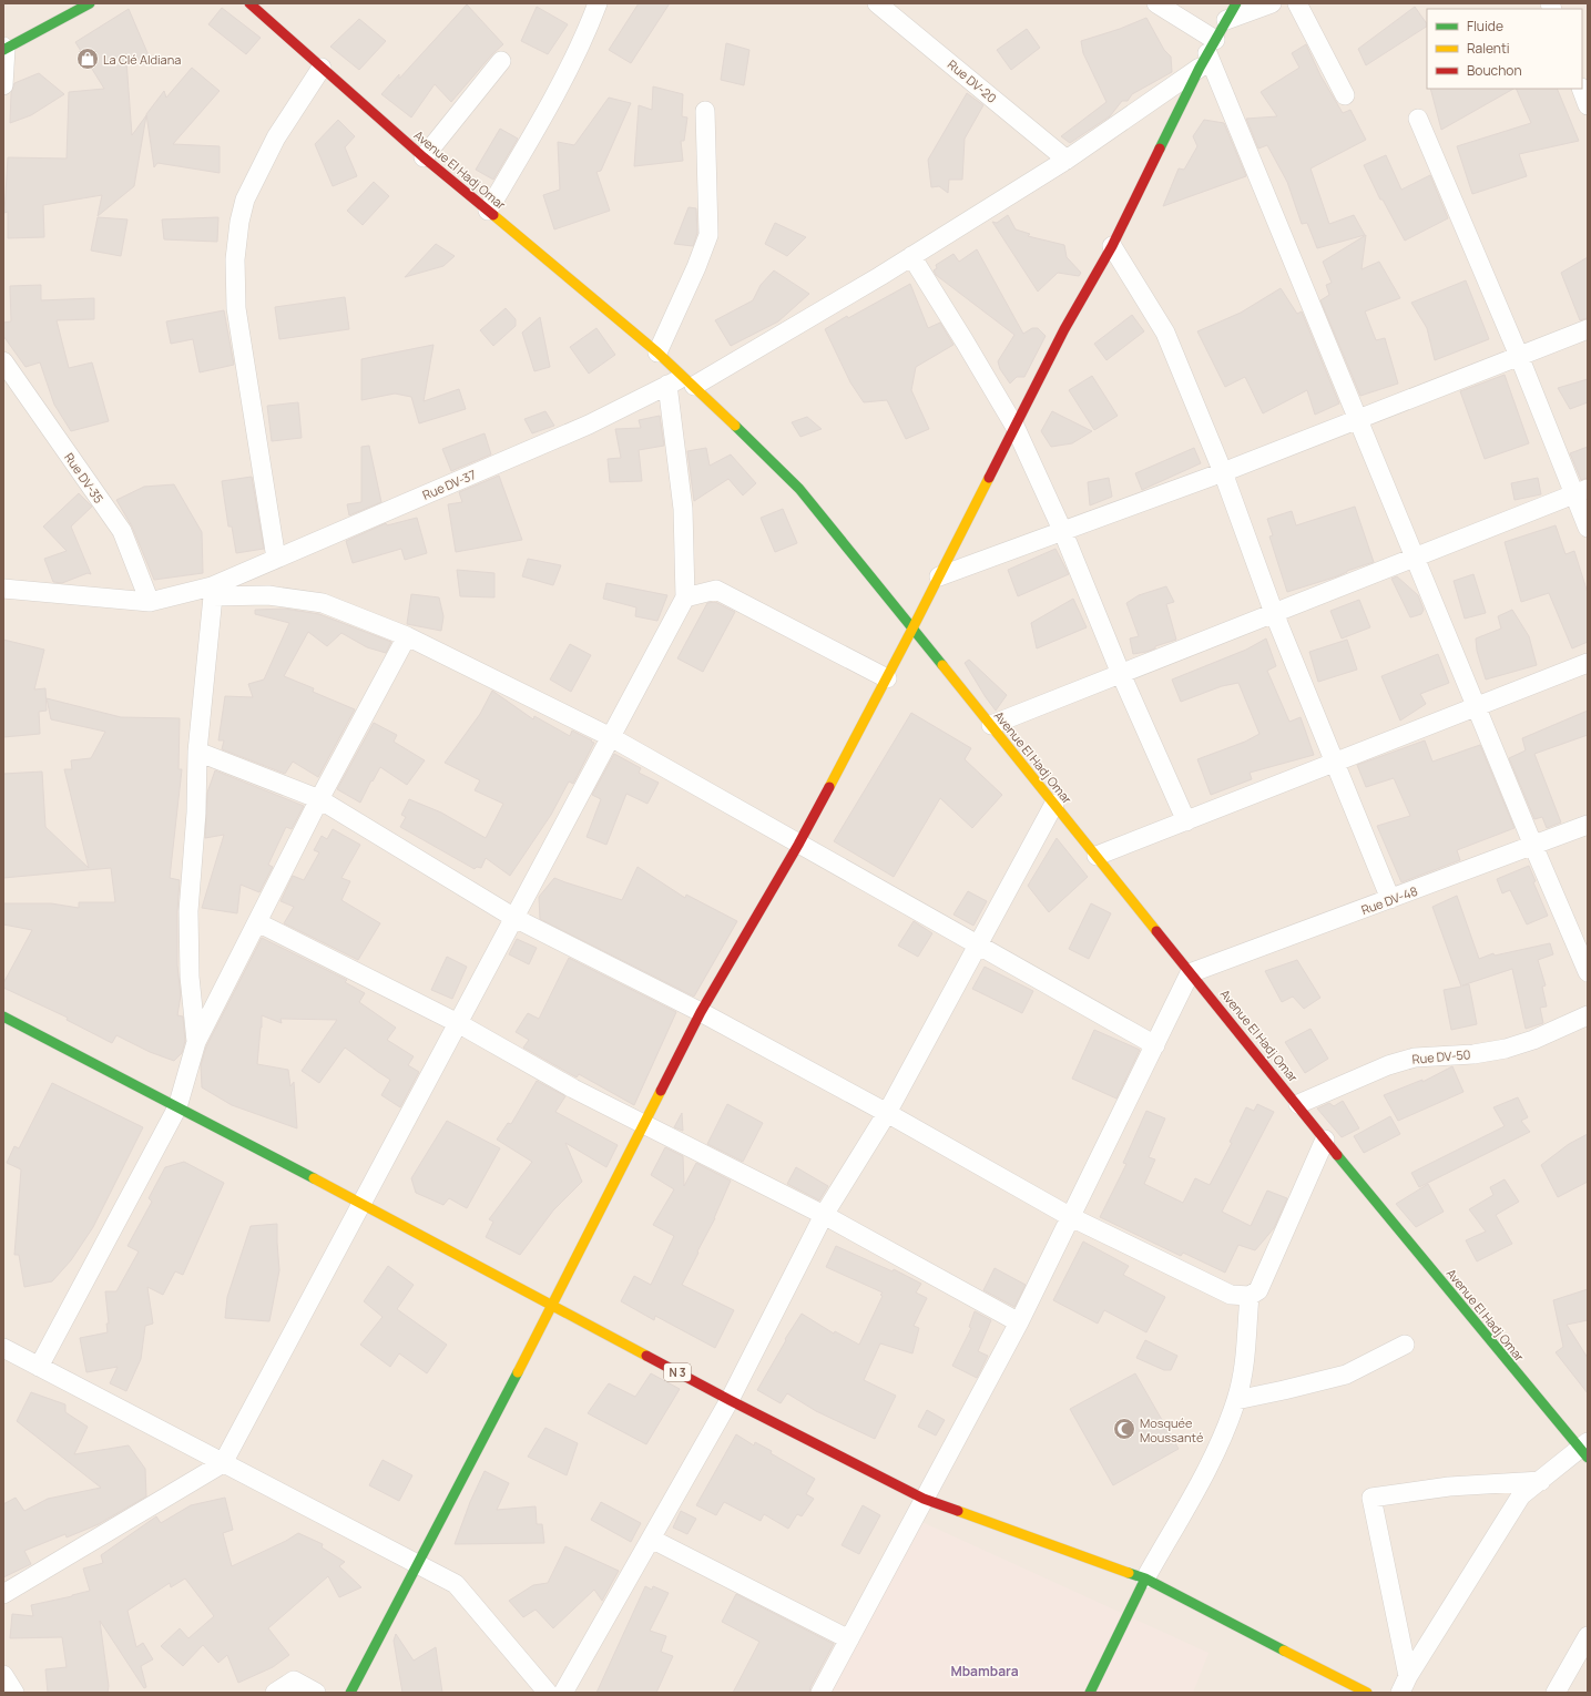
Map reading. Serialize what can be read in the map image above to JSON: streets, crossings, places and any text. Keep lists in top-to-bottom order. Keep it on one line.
{"streets":{"street":["Rue DV-20","Avenue El Hadj Omar","Rue DV-35","Rue DV-37","Rue DV-48","Rue DV-50","N 3"]},"crossings":[["Rue DV-20","Rue DV-37"],["Avenue El Hadj Omar","Rue DV-37"],["Avenue El Hadj Omar","Rue DV-48"],["Avenue El Hadj Omar","Rue DV-50"]],"districts":["Mbambara"],"places":{"shop":["La Clé Aldiana"],"mosque":["Mosquée Moussanté"]},"legend":["Fluide","Ralenti","Bouchon"]}
